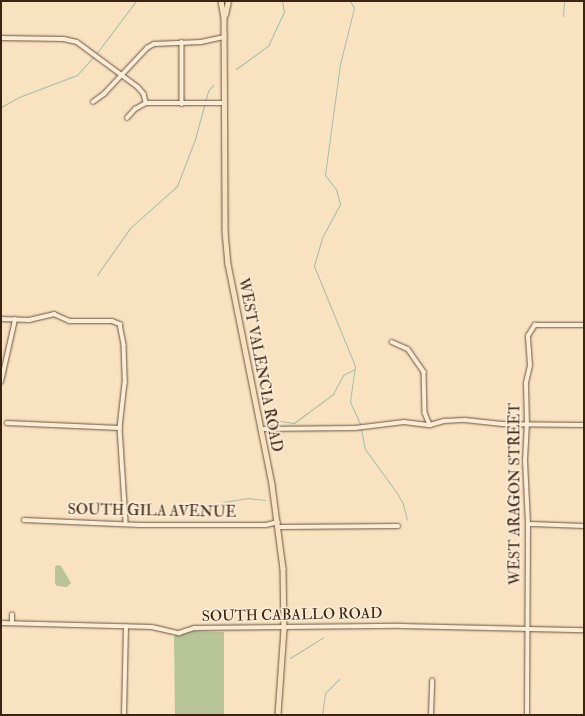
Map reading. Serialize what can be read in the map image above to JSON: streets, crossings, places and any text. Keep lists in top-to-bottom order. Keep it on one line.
{"streets":{"main road":["WEST VALENCIA ROAD"],"street":["WEST ARAGON STREET","SOUTH GILA AVENUE","SOUTH CABALLO ROAD"]},"crossings":[["WEST VALENCIA ROAD","SOUTH GILA AVENUE"],["WEST VALENCIA ROAD","SOUTH CABALLO ROAD"],["WEST ARAGON STREET","SOUTH CABALLO ROAD"]]}
